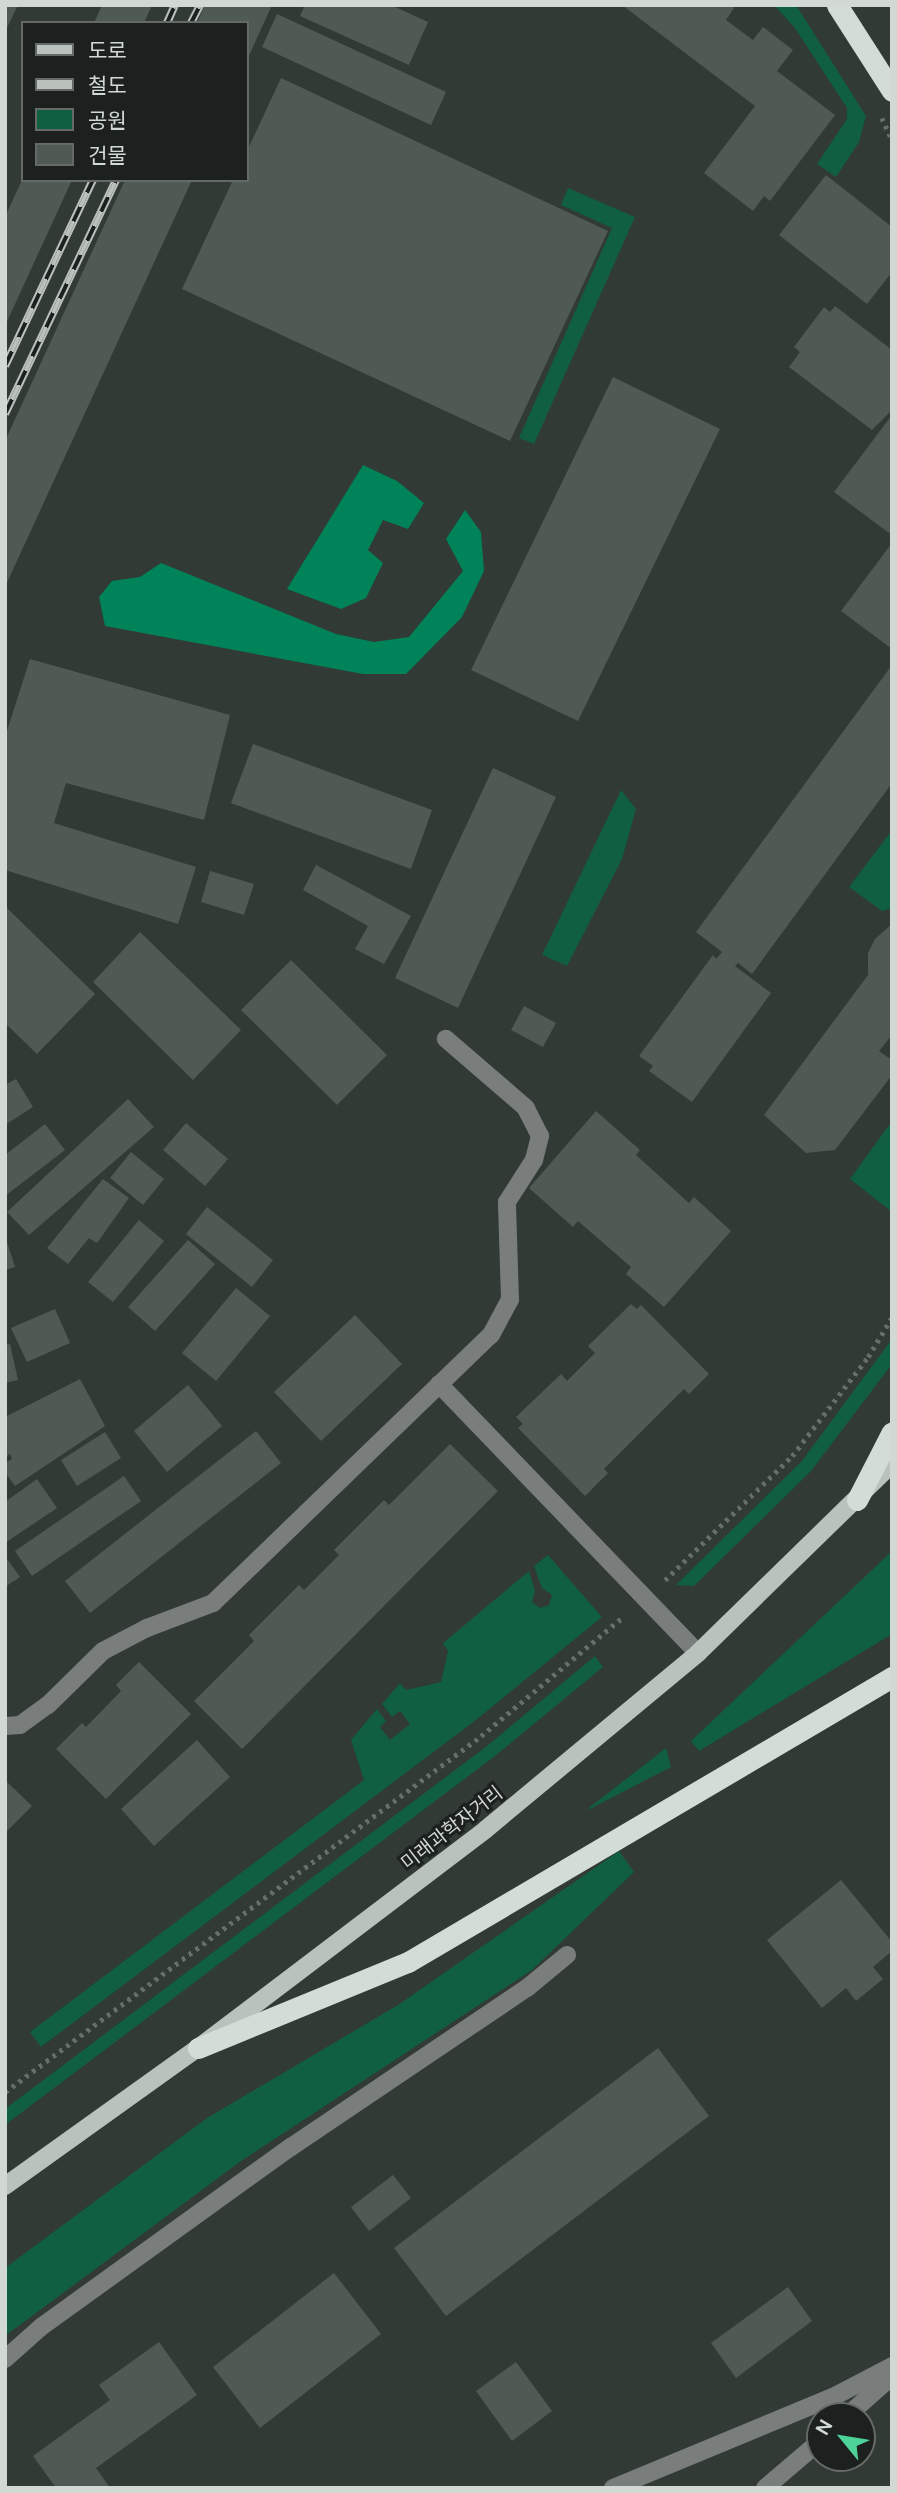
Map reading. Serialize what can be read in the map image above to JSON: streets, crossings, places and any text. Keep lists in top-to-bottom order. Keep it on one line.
{"streets":{"main road":["미래과학자거리"]},"legend":["도로","철도","공원","건물"],"north":"top left"}
